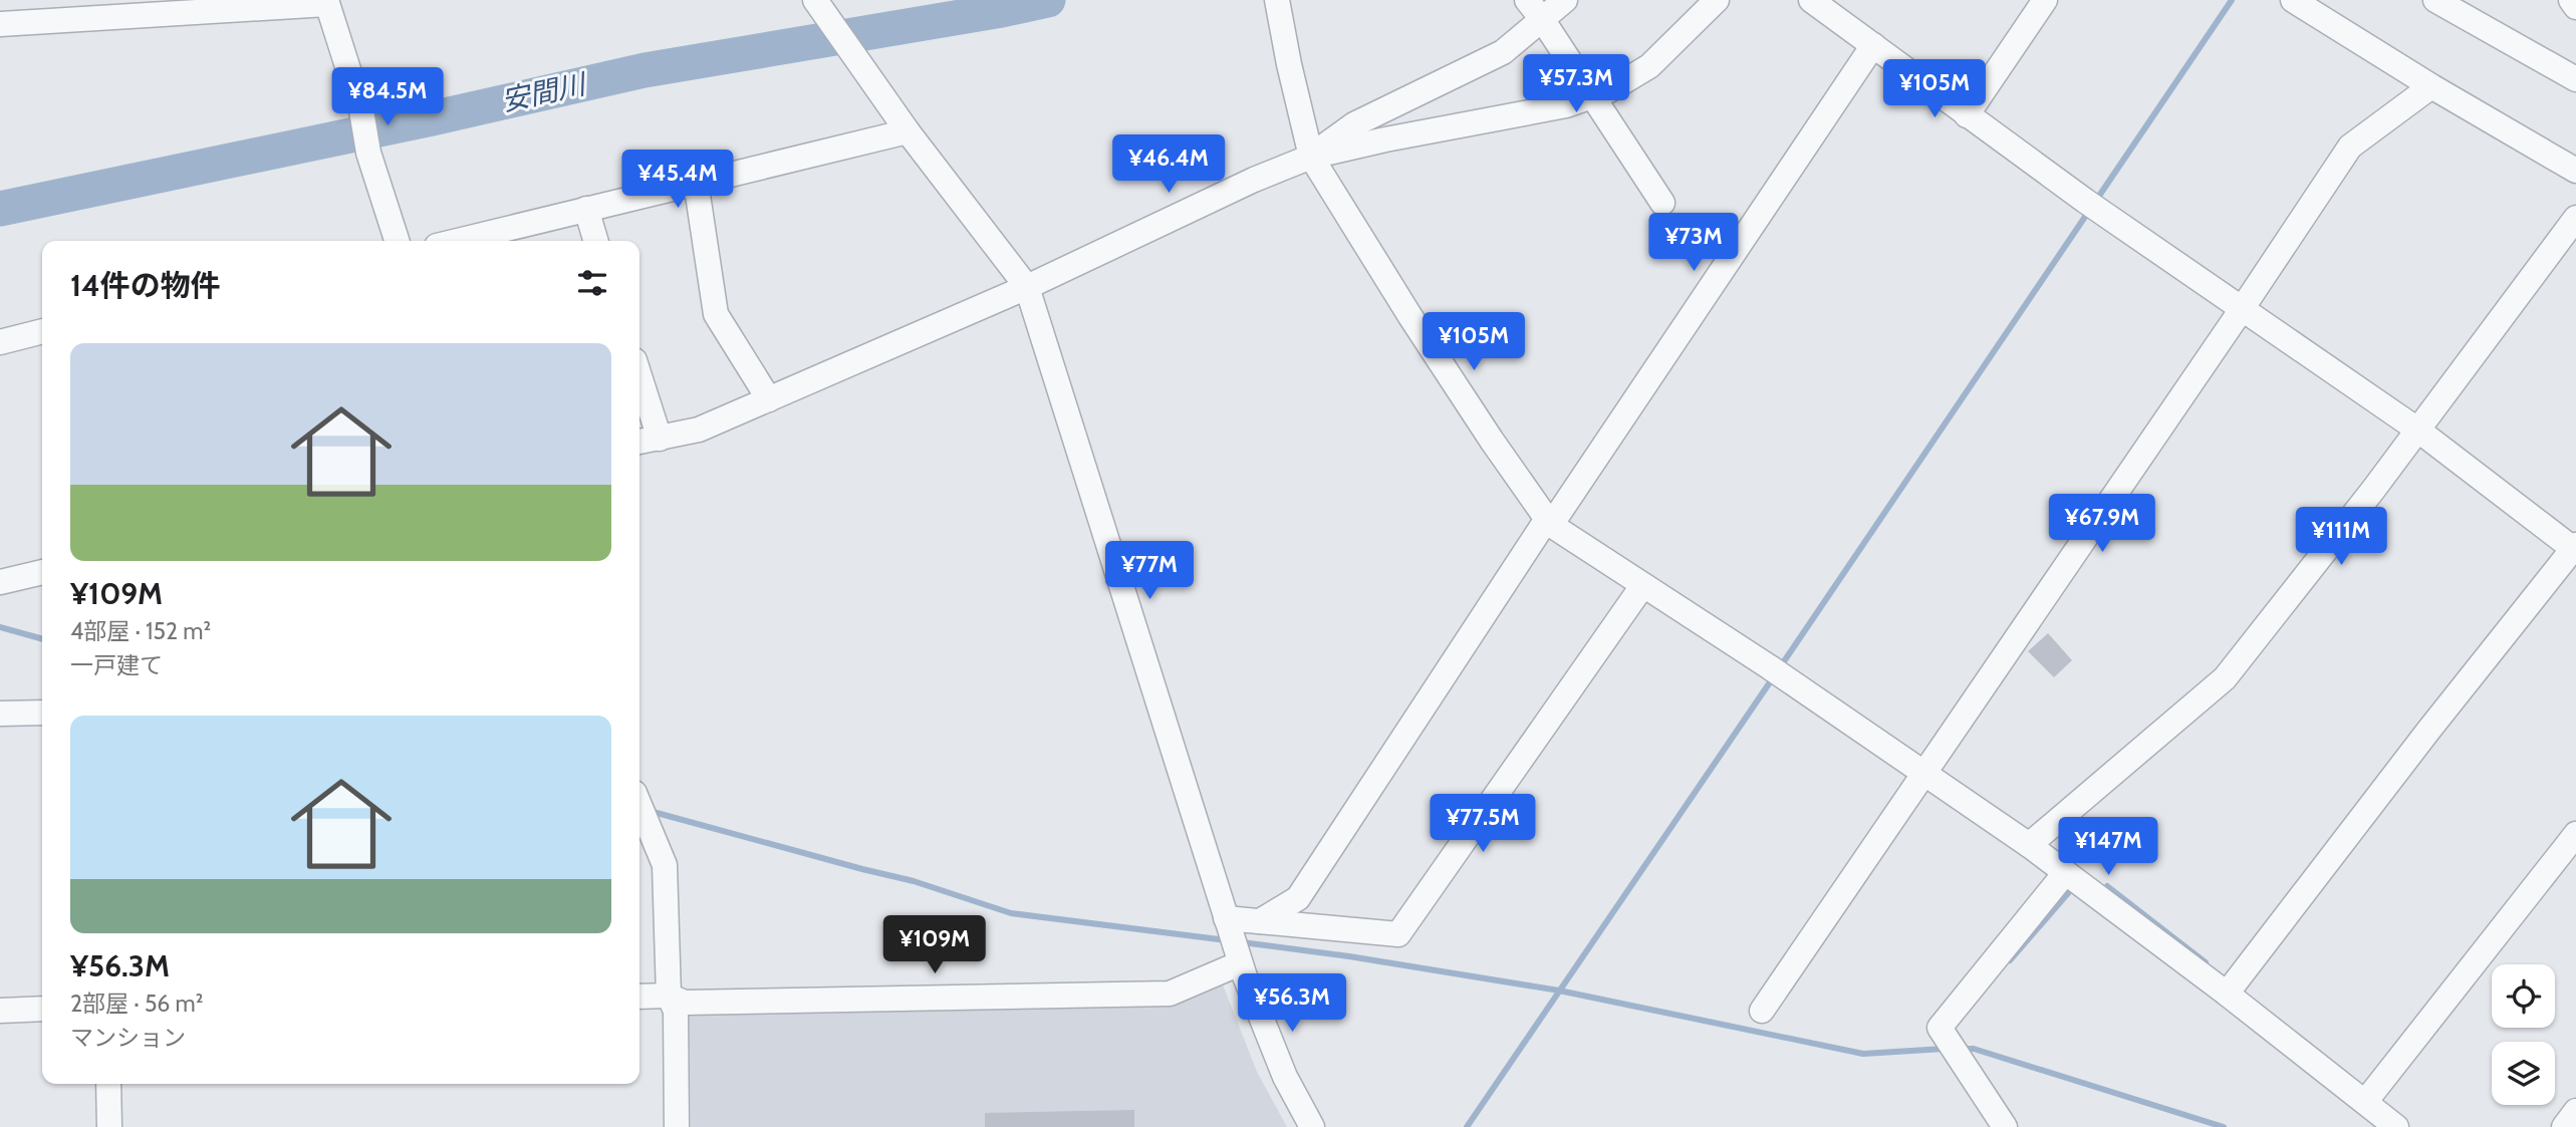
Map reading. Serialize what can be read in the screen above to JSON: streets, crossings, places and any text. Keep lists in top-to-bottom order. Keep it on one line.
{"water":["安間川"],"page":{"price":["¥57.3M","¥105M","¥84.5M","¥46.4M","¥45.4M","¥73M","¥105M","¥67.9M","¥111M","¥77M","¥77.5M","¥147M","¥109M","¥56.3M"],"heading":"14件の物件","list":[{"name":"¥109M","note":"4部屋 · 152 m² · 一戸建て"},{"name":"¥56.3M","note":"2部屋 · 56 m² · マンション"}]}}
